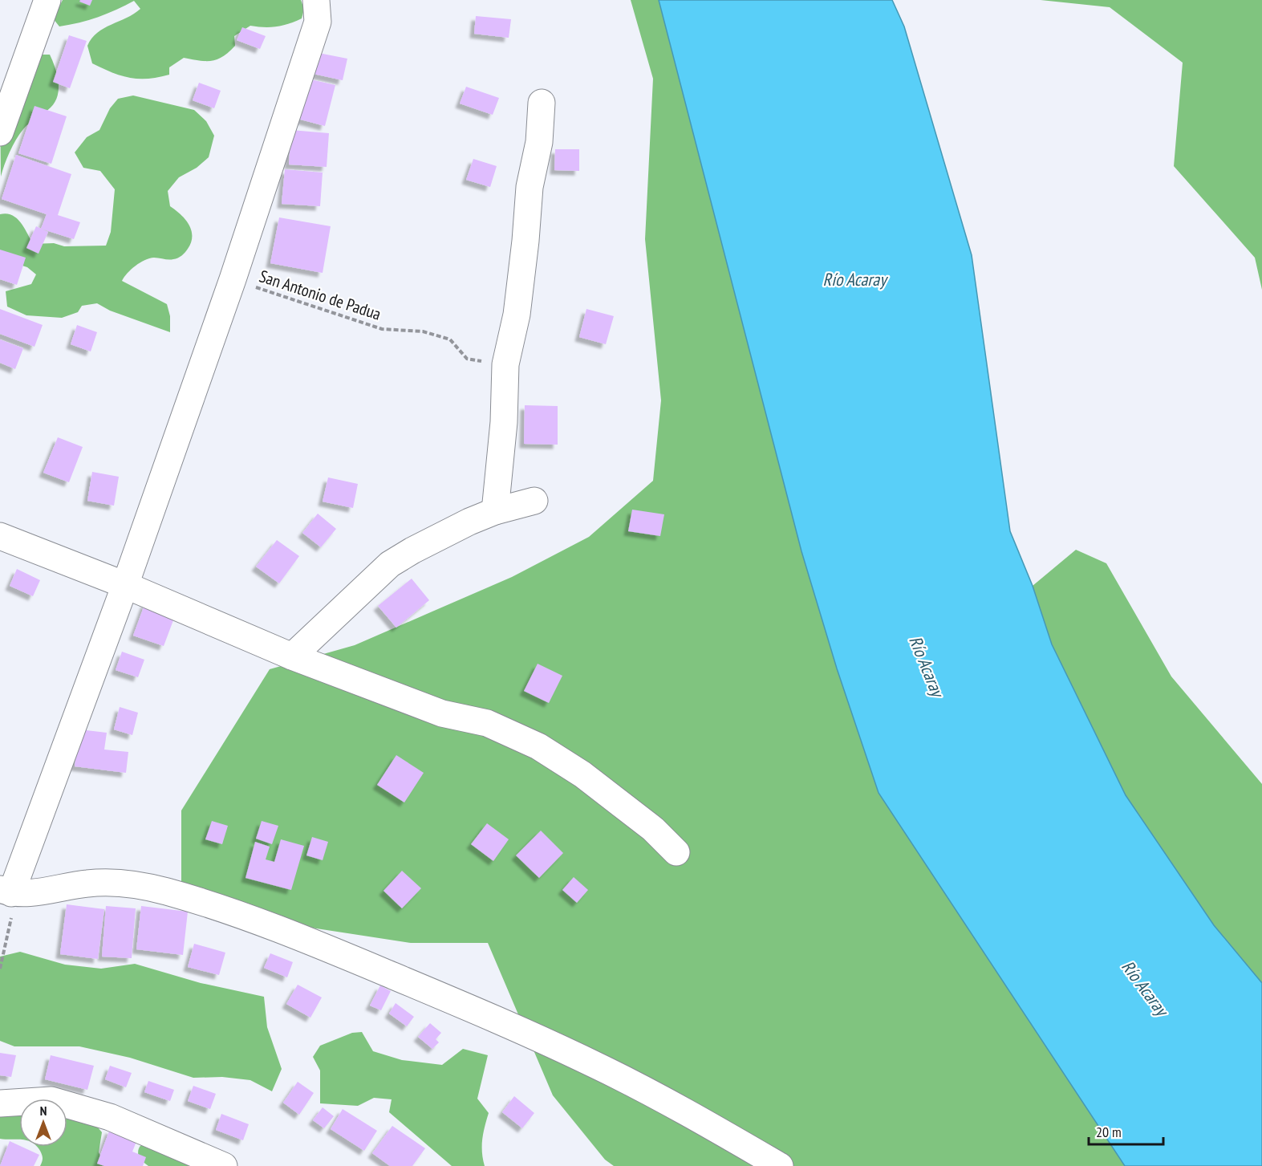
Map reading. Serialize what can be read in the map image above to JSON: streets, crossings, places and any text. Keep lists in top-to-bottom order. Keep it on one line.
{"streets":{"path":["San Antonio de Padua"]},"water":["Río Acaray"],"scale_bar":"20 m","north":"top"}
